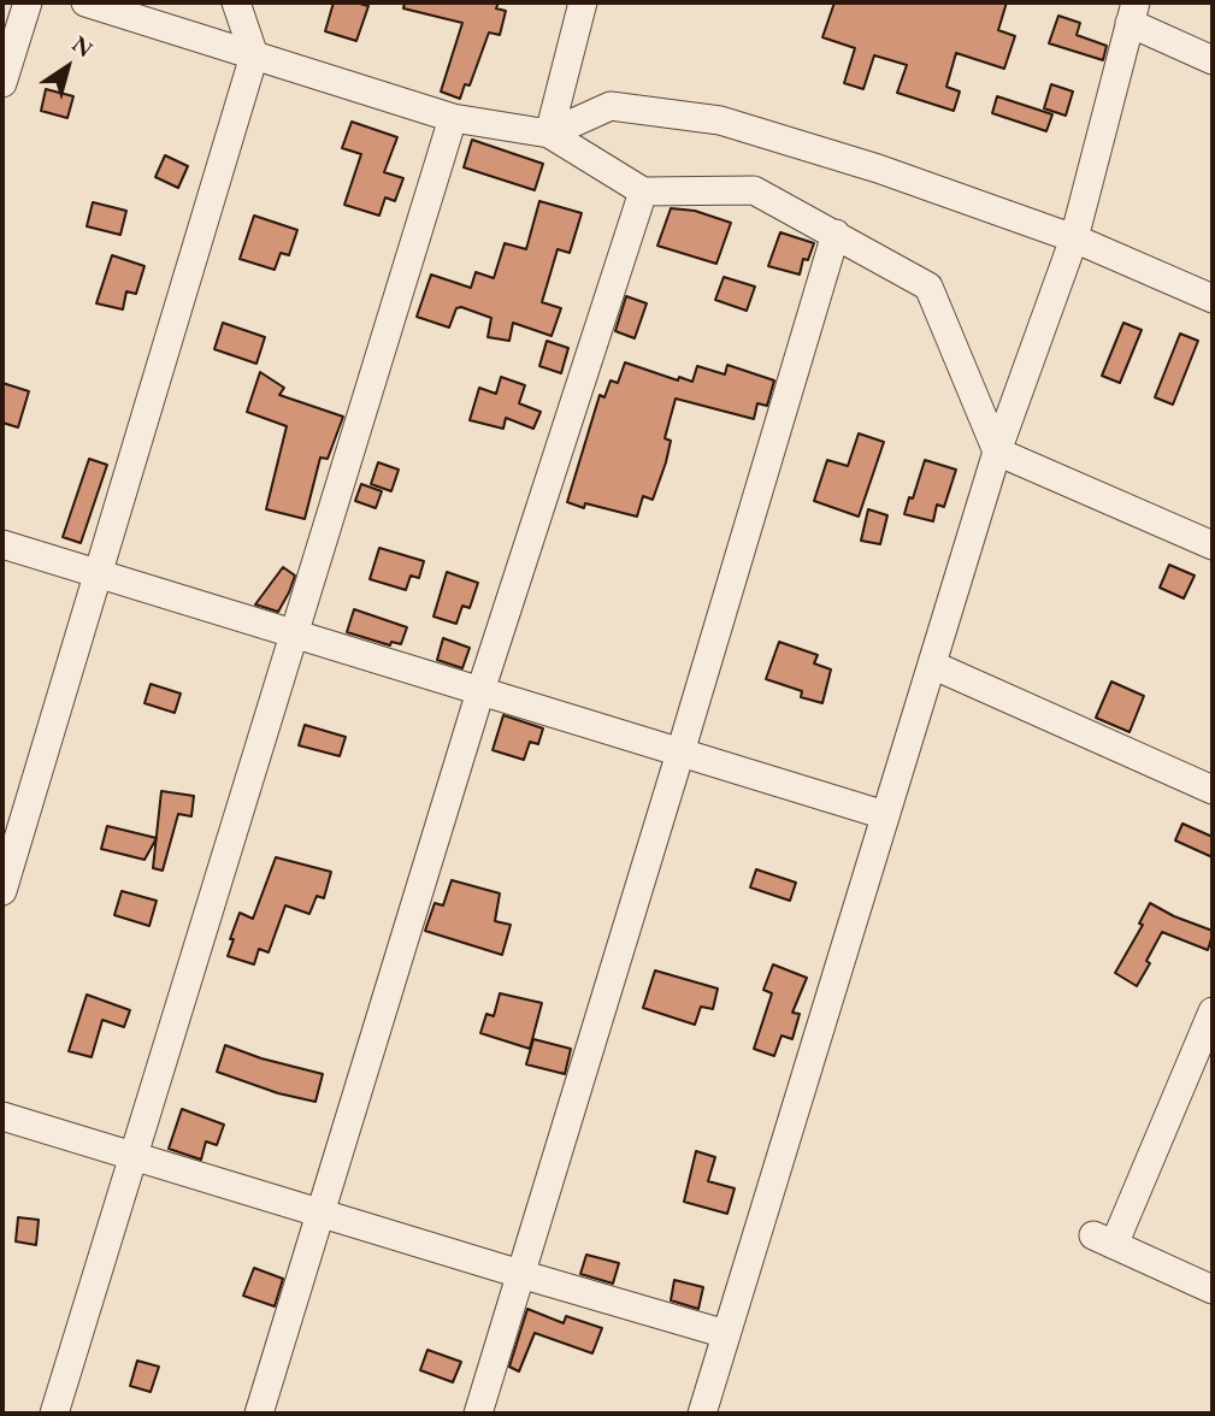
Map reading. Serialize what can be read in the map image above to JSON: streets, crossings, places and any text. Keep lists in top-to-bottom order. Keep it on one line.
{"north":"top right"}
